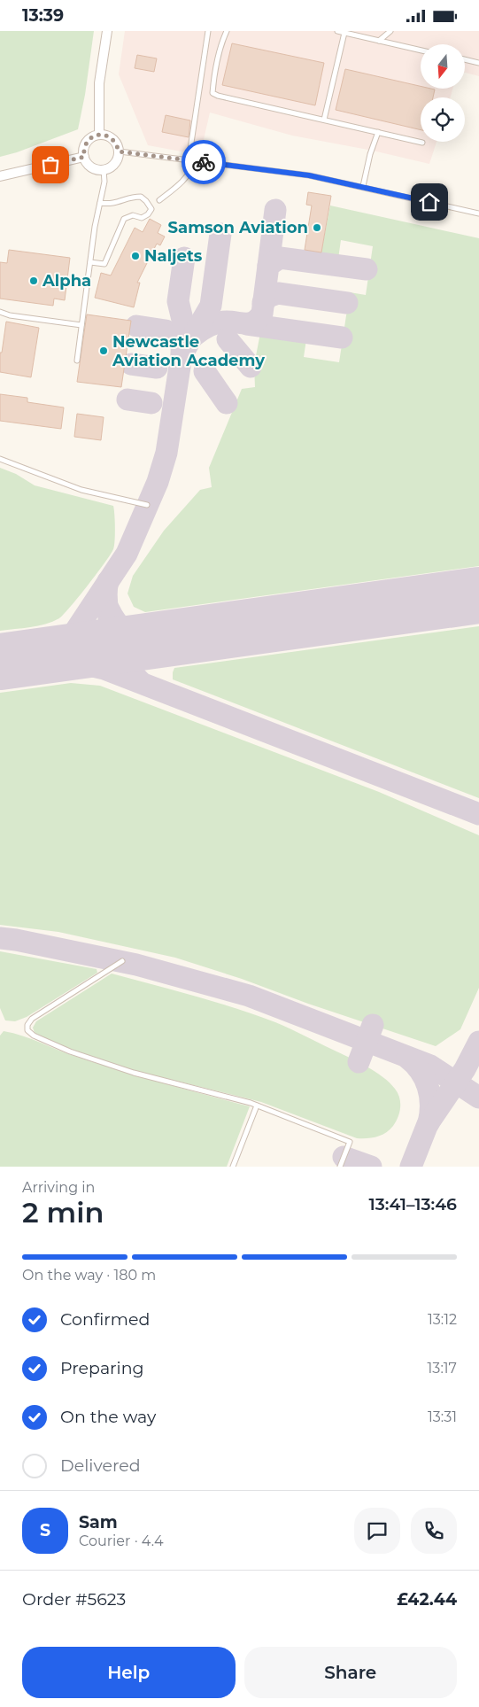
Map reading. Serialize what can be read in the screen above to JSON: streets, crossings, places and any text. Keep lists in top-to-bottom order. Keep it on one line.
{"places":["Samson Aviation","Naljets","Alpha","Newcastle Aviation Academy"],"north":"bottom","page":{"status":"13:39","heading":["2 min","Arriving in","13:41–13:46"],"panel":["Sam","Courier · 4.4","Order #5623","£42.44"],"bar":"On the way · 180 m","list":[["Confirmed","13:12"],["Preparing","13:17"],["On the way","13:31"],"Delivered"],"round":"S","buttons":["Help","Share"]}}
